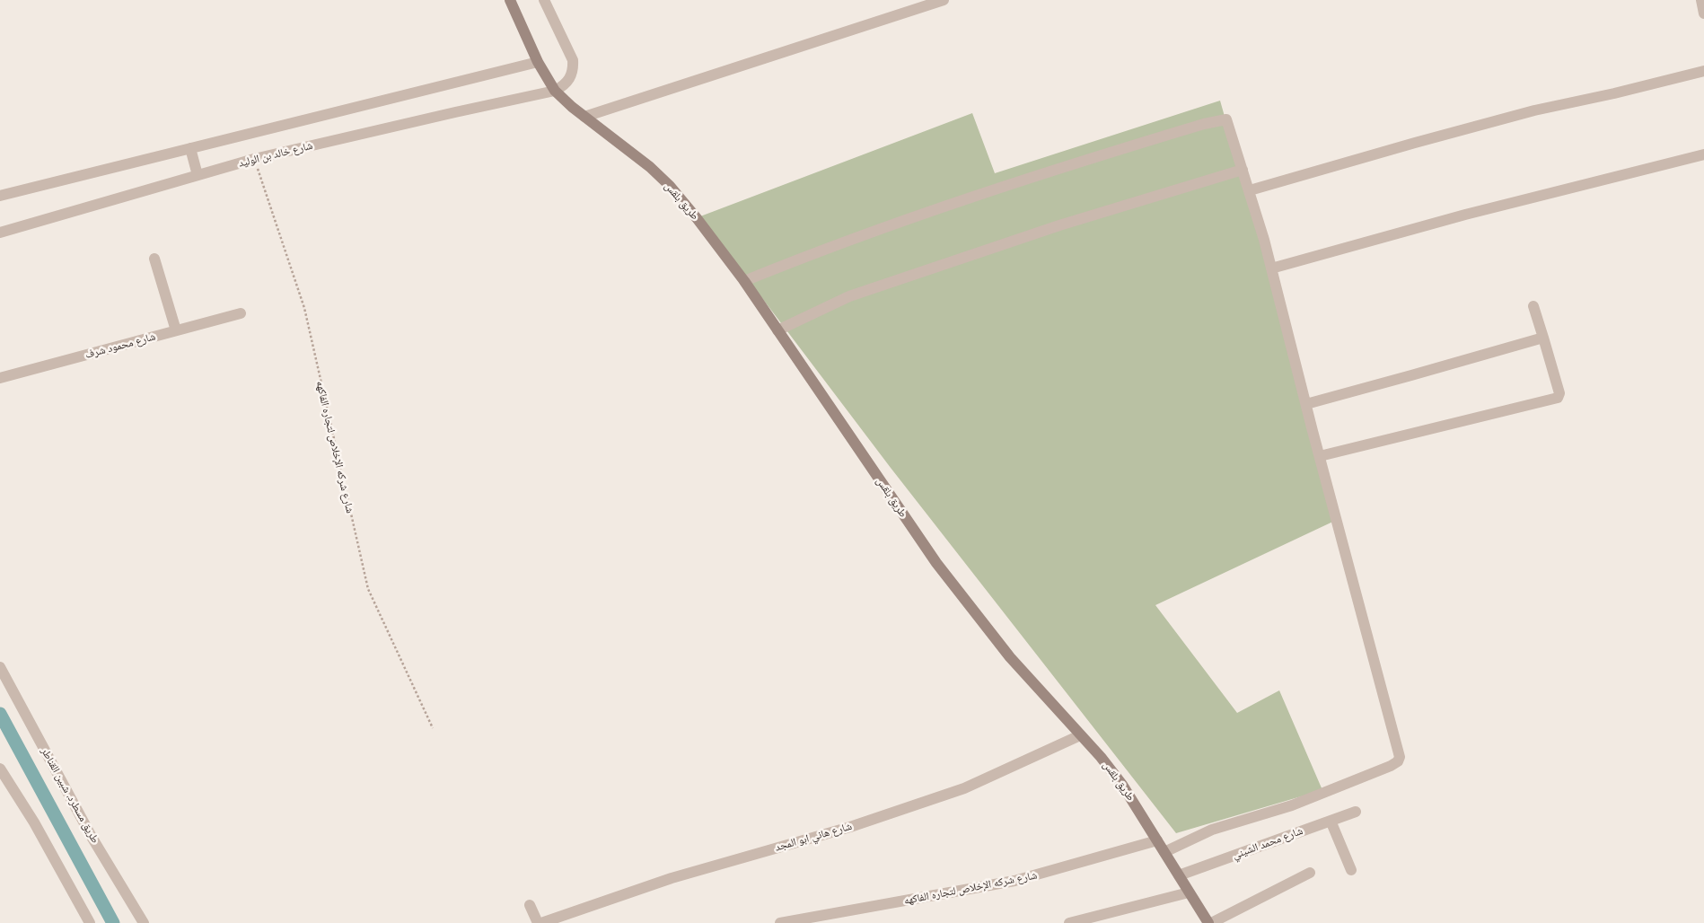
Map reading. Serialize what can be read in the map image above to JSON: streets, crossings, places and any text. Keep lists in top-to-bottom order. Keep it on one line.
{"streets":{"main road":["طريق بلقس"],"street":["شارع خالد بن الوليد","شارع محمود شرف","شارع شركه الإخلاص لتجاره الفاكهه","طريق مسطرد, شبين القناطر","شارع هاني ابو المجد","شارع محمد الشيني"]},"crossings":[["شارع خالد بن الوليد","طريق بلقس"],["شارع خالد بن الوليد","شارع شركه الإخلاص لتجاره الفاكهه"],["طريق بلقس","شارع شركه الإخلاص لتجاره الفاكهه"],["طريق بلقس","شارع هاني ابو المجد"],["طريق بلقس","شارع محمد الشيني"]]}
